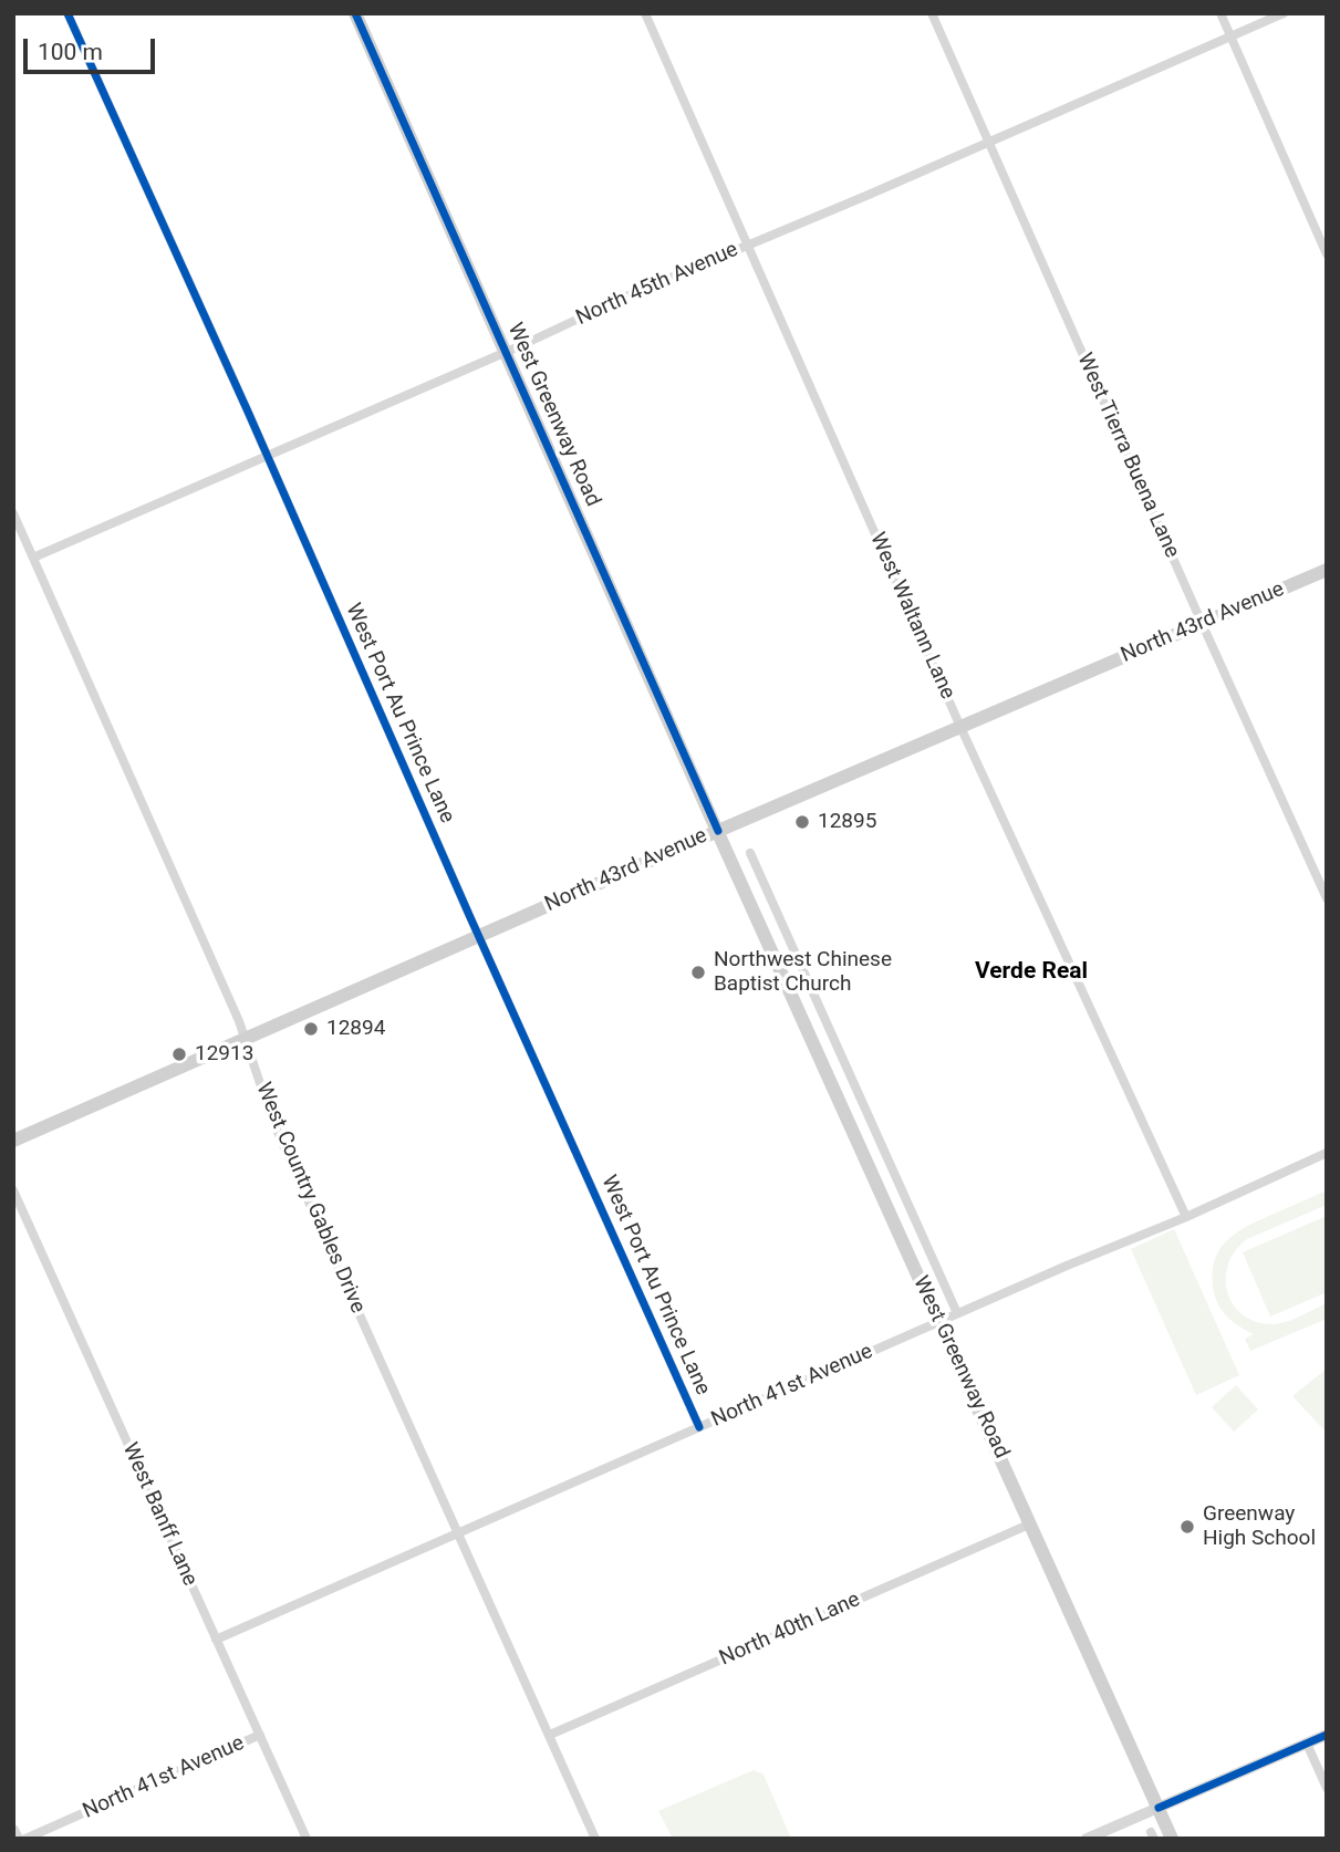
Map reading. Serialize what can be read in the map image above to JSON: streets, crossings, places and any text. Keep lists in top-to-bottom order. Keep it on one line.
{"streets":{"main road":["West Greenway Road","North 43rd Avenue"],"street":["North 45th Avenue","West Tierra Buena Lane","West Waltann Lane","West Port Au Prince Lane","West Country Gables Drive","North 41st Avenue","West Banff Lane","North 40th Lane"]},"crossings":[["North 45th Avenue","West Greenway Road"],["North 45th Avenue","West Tierra Buena Lane"],["North 45th Avenue","West Waltann Lane"],["North 45th Avenue","West Port Au Prince Lane"],["North 45th Avenue","West Country Gables Drive"],["West Greenway Road","North 43rd Avenue"],["West Greenway Road","North 41st Avenue"],["West Greenway Road","North 40th Lane"],["West Tierra Buena Lane","North 43rd Avenue"],["West Waltann Lane","North 43rd Avenue"],["West Waltann Lane","North 41st Avenue"],["North 43rd Avenue","West Port Au Prince Lane"],["North 43rd Avenue","West Country Gables Drive"],["West Port Au Prince Lane","North 41st Avenue"],["West Country Gables Drive","North 41st Avenue"],["West Country Gables Drive","North 40th Lane"],["North 41st Avenue","West Banff Lane"]],"districts":["Verde Real"],"places":["12895","Northwest Chinese Baptist Church","12894","12913","Greenway High School"],"scale_bar":"100 m"}
